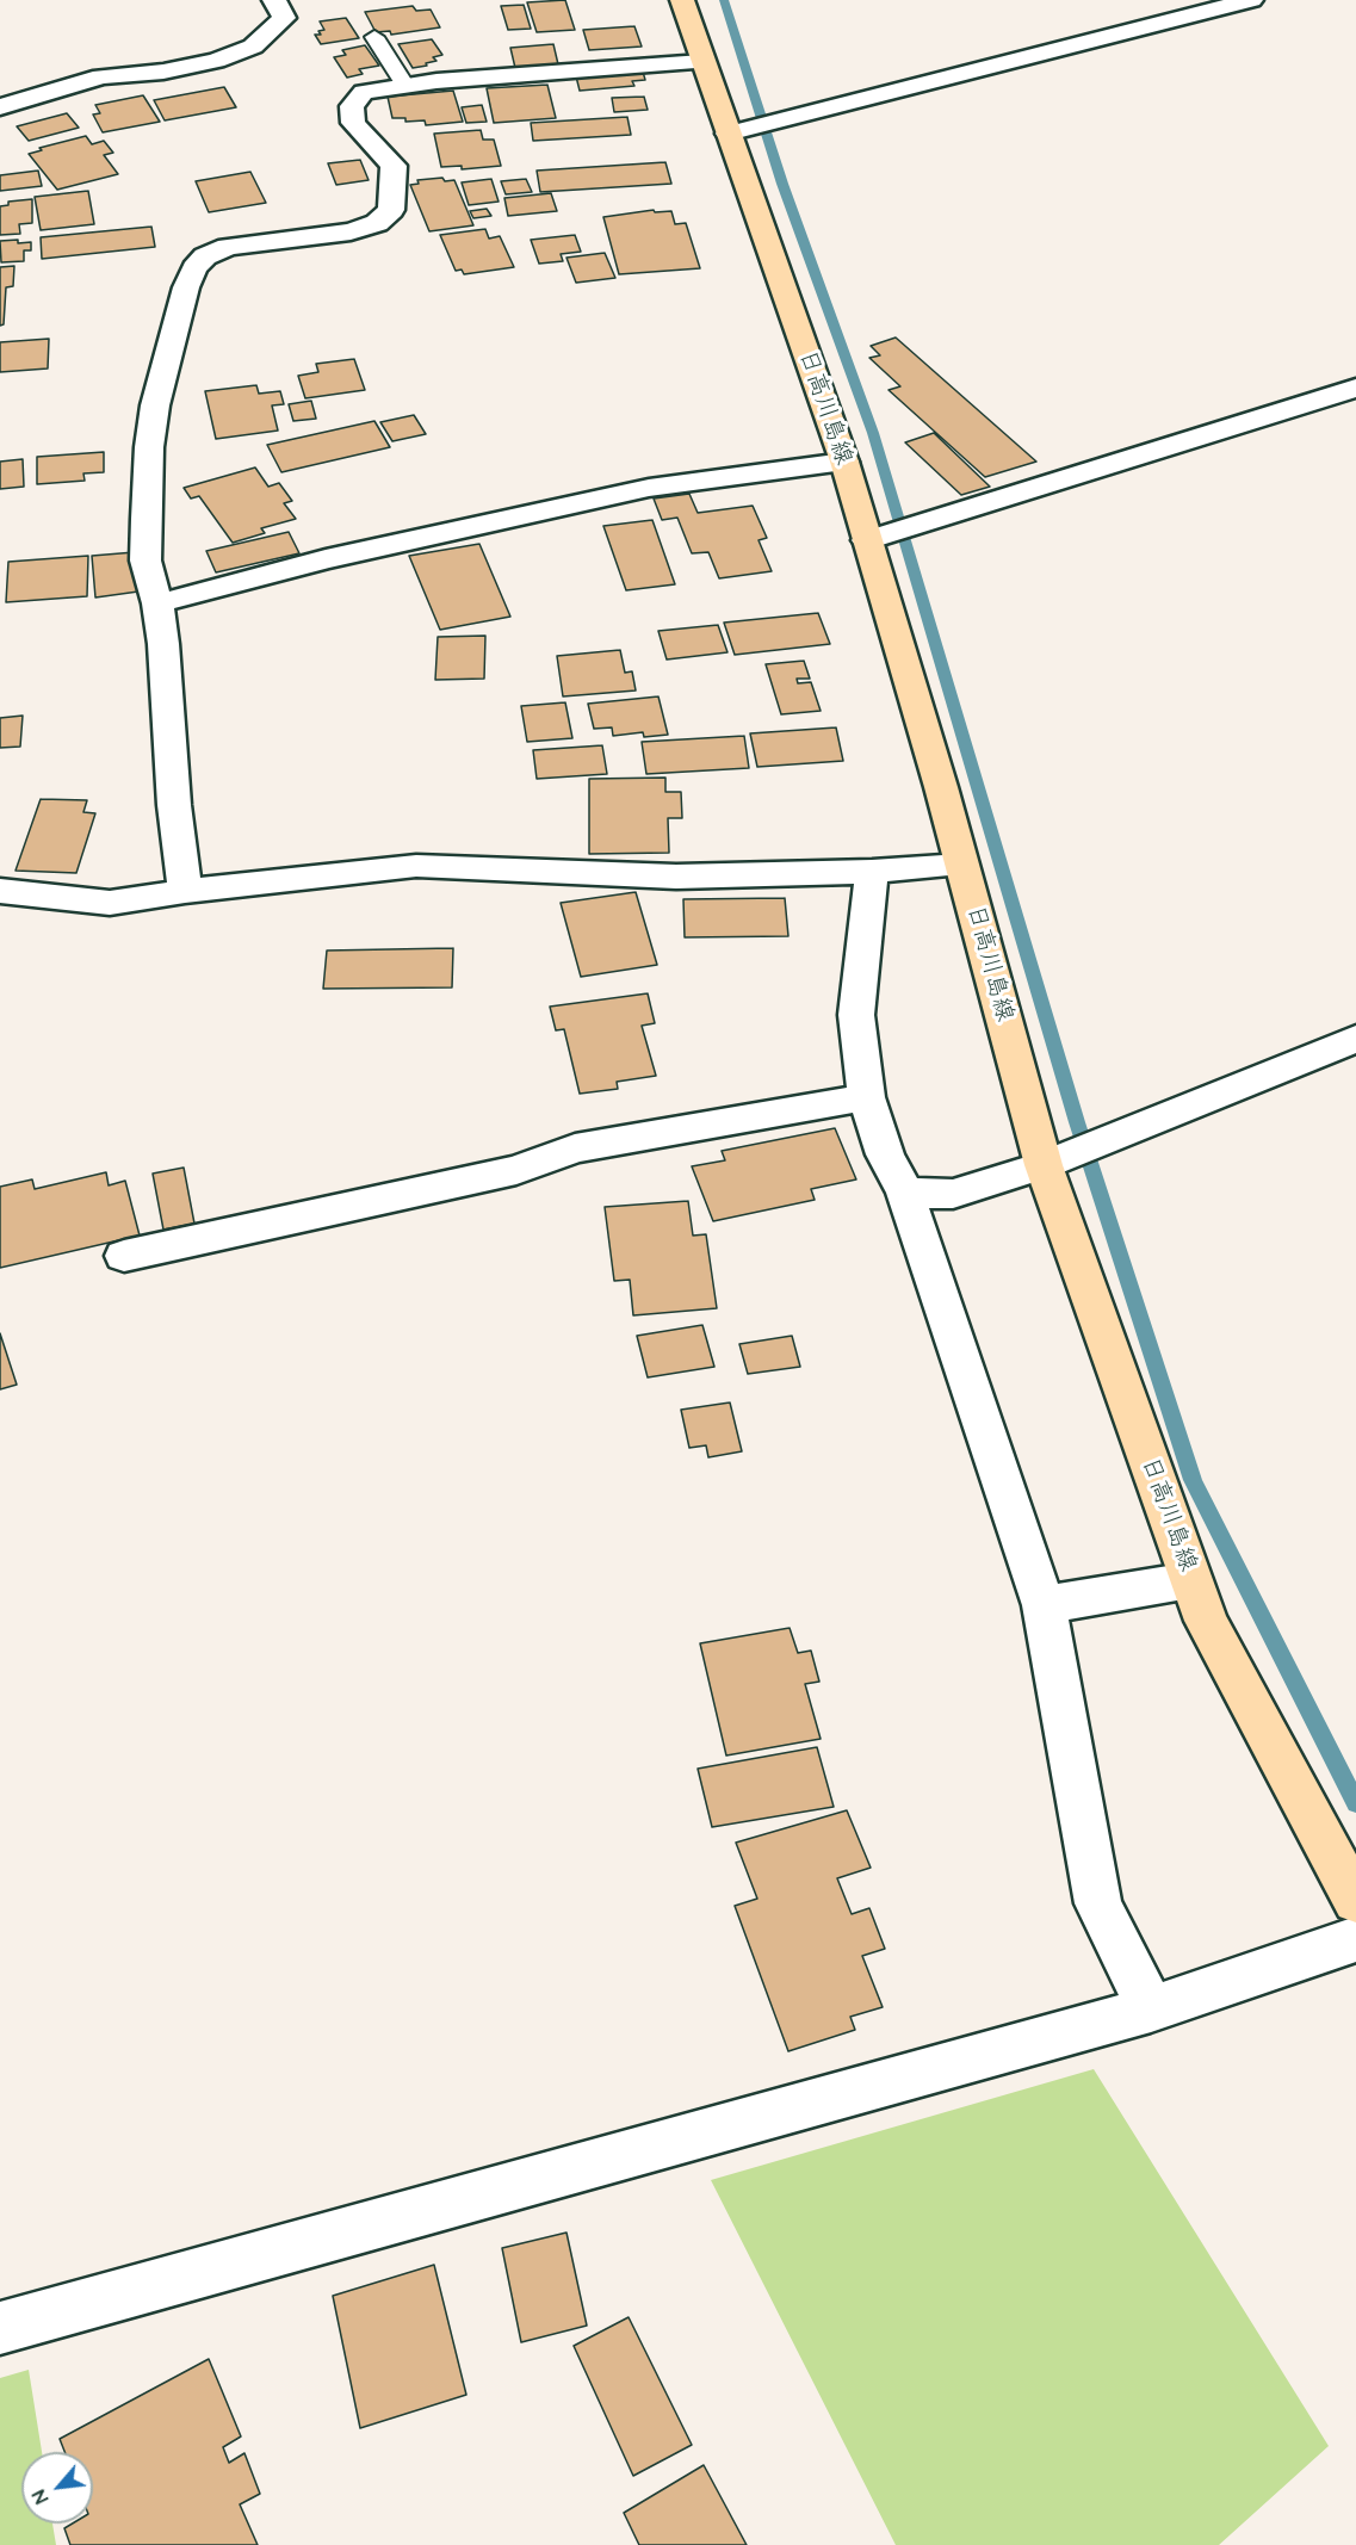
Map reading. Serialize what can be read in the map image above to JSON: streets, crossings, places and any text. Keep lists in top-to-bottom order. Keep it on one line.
{"streets":{"main road":["日高川島線"]},"north":"bottom left"}
